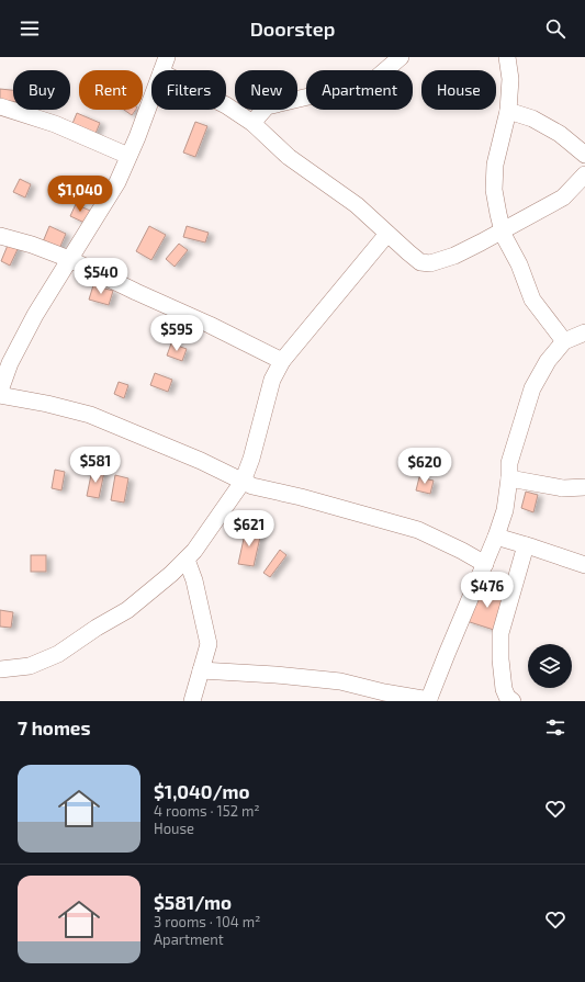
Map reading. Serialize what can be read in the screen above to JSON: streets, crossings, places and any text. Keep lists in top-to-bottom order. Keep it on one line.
{"page":{"header":"Doorstep","chip":["Buy","Rent","Filters","New","Apartment","House"],"price":["$1,040","$540","$595","$581","$620","$621","$476"],"heading":"7 homes","list":[{"name":"$1,040/mo","note":"4 rooms · 152 m² · House"},{"name":"$581/mo","note":"3 rooms · 104 m² · Apartment"}]}}
